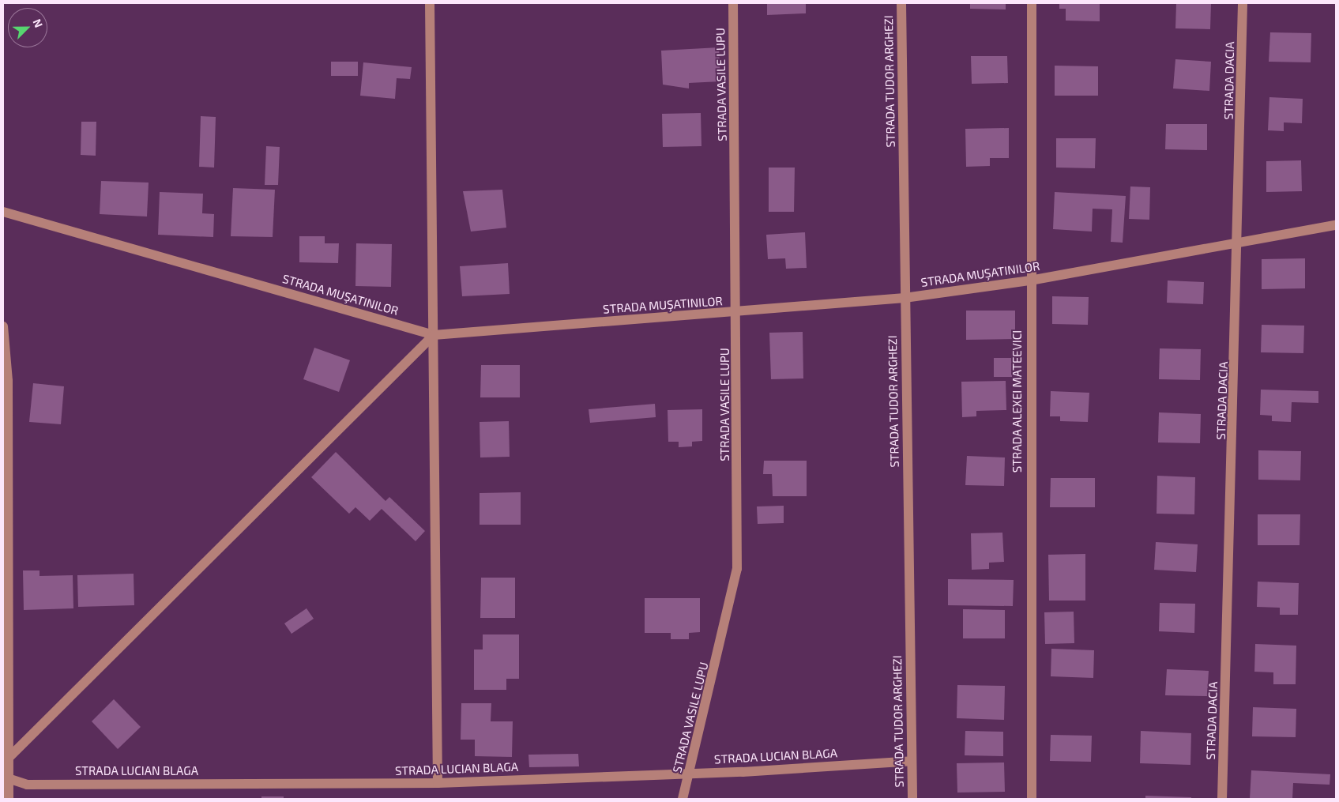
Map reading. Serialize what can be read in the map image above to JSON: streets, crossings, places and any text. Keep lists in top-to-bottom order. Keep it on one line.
{"streets":{"street":["STRADA DACIA","STRADA TUDOR ARGHEZI","STRADA VASILE LUPU","STRADA MUŞATINILOR","STRADA ALEXEI MATEEVICI","STRADA LUCIAN BLAGA"]},"crossings":[["STRADA DACIA","STRADA MUŞATINILOR"],["STRADA TUDOR ARGHEZI","STRADA MUŞATINILOR"],["STRADA TUDOR ARGHEZI","STRADA LUCIAN BLAGA"],["STRADA VASILE LUPU","STRADA MUŞATINILOR"],["STRADA VASILE LUPU","STRADA LUCIAN BLAGA"],["STRADA MUŞATINILOR","STRADA ALEXEI MATEEVICI"]],"north":"top right"}
